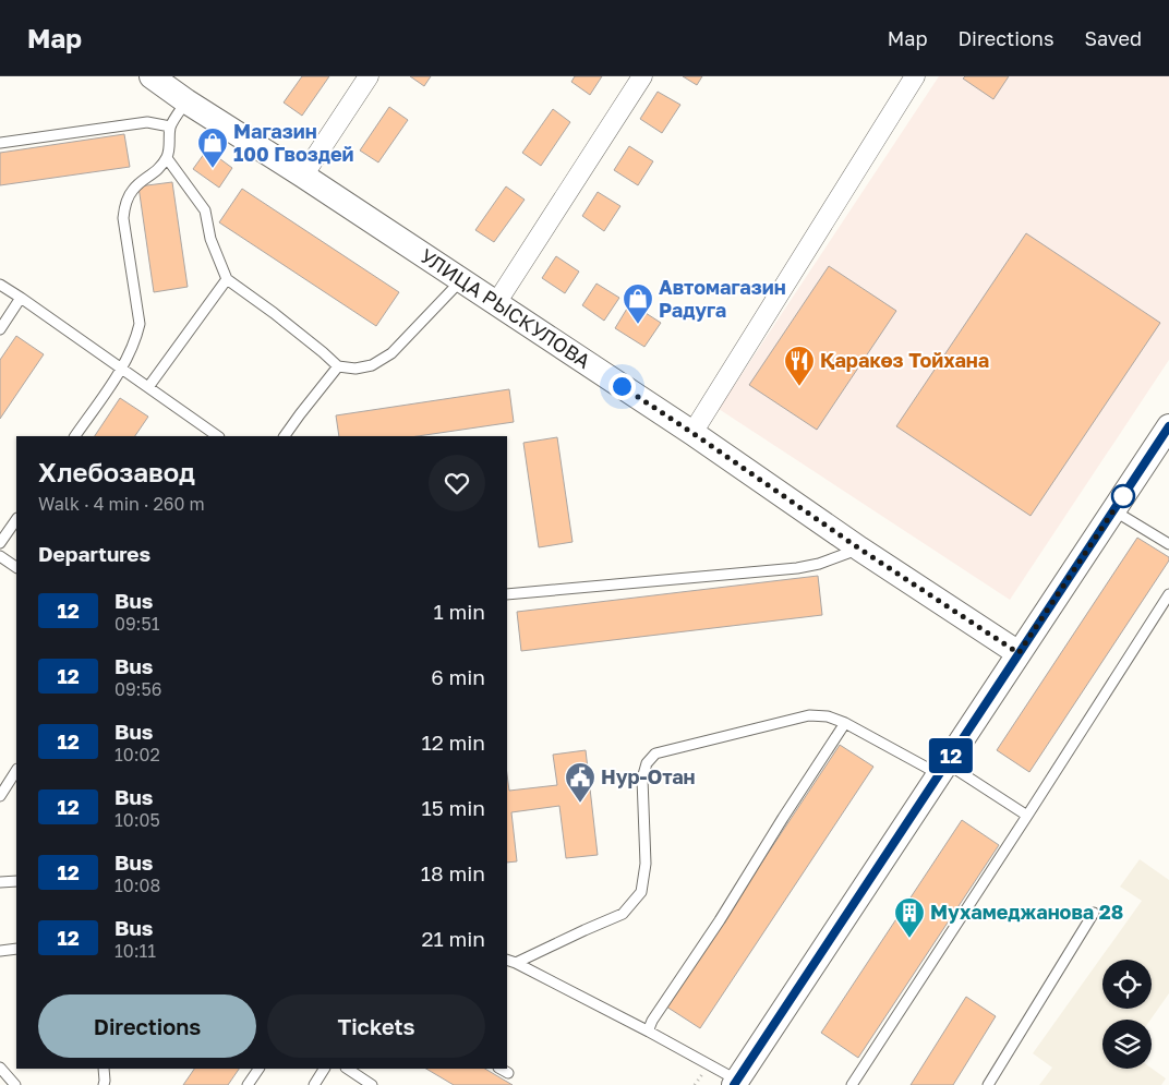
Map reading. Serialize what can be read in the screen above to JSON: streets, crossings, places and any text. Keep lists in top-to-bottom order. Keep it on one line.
{"streets":{"street":["УЛИЦА РЫСКУЛОВА"]},"places":{"shop":["Магазин 100 Гвоздей","Автомагазин Радуга"],"restaurant":["Қаракөз Тойхана"],"public building":["Нур-Отан"],"building":["Мухамеджанова 28"]},"lines":["bus line 12"],"page":{"header":"Map","nav":["Map","Directions","Saved"],"on_map":"12","heading":[["Хлебозавод","Walk · 4 min · 260 m"],"Departures"],"list":[{"mark":"12","name":"Bus","note":"09:51","value":"1 min"},{"mark":"12","name":"Bus","note":"09:56","value":"6 min"},{"mark":"12","name":"Bus","note":"10:02","value":"12 min"},{"mark":"12","name":"Bus","note":"10:05","value":"15 min"},{"mark":"12","name":"Bus","note":"10:08","value":"18 min"},{"mark":"12","name":"Bus","note":"10:11","value":"21 min"}],"buttons":["Directions","Tickets"]}}
